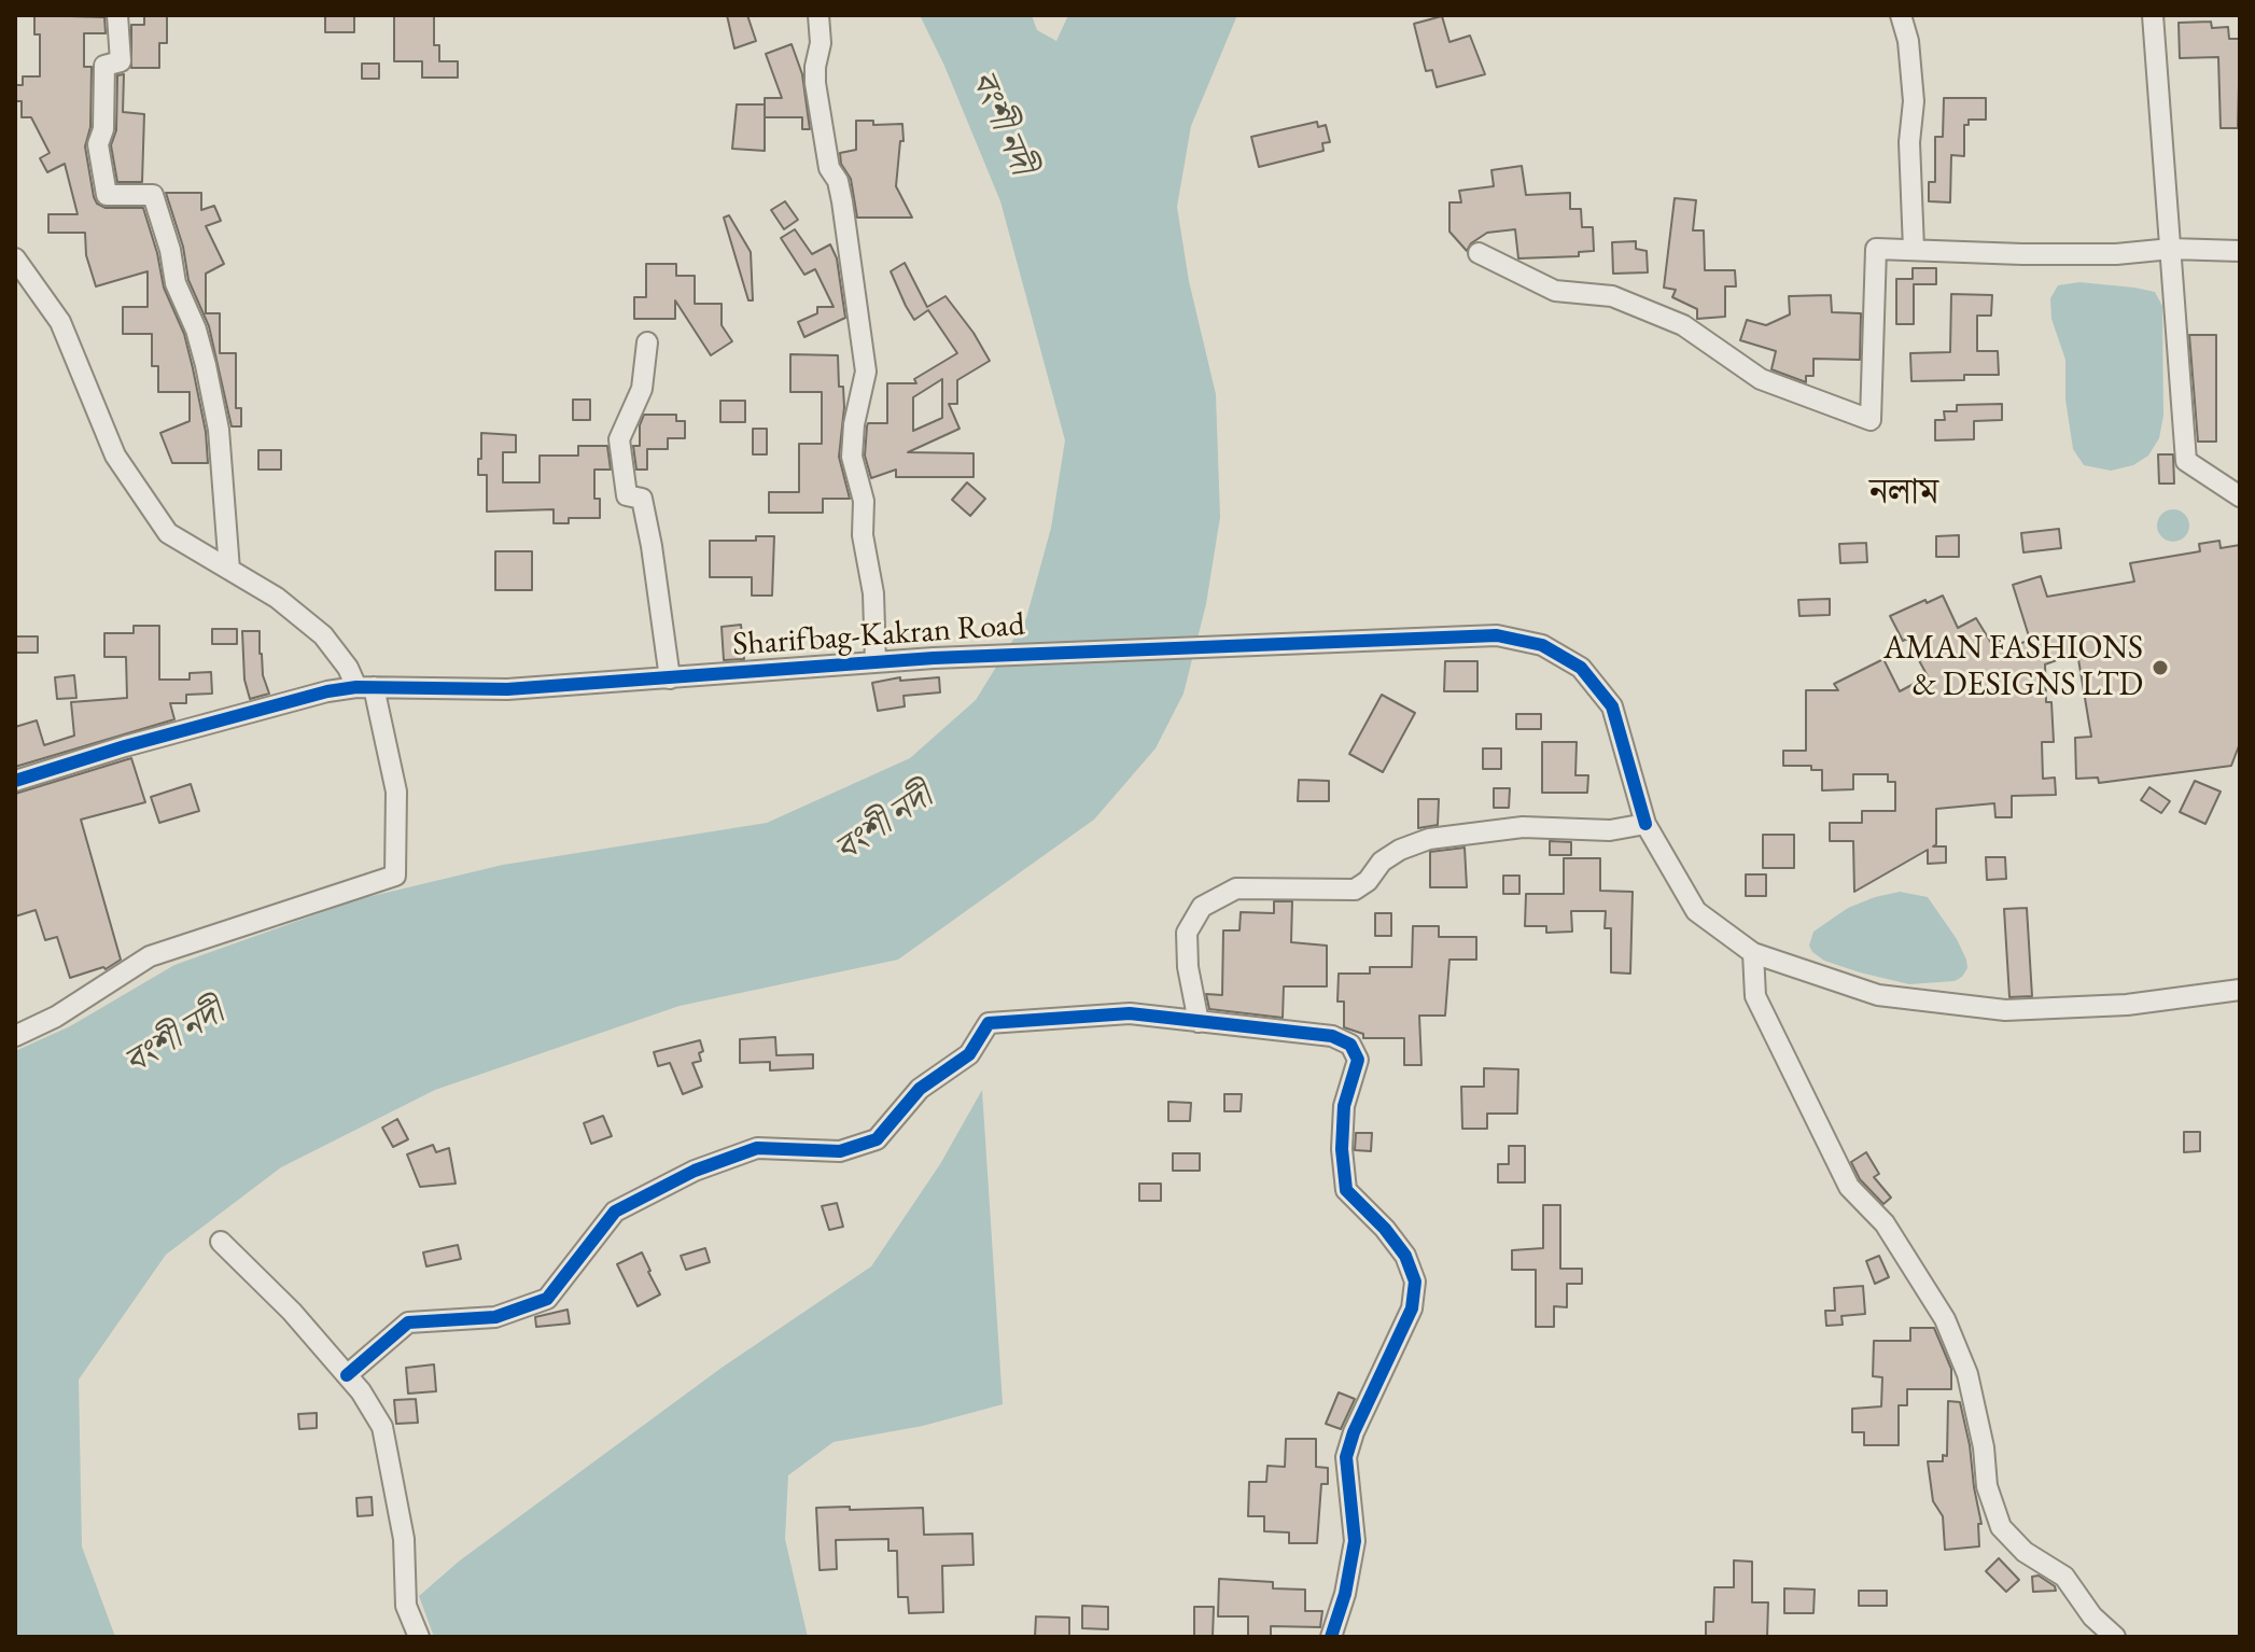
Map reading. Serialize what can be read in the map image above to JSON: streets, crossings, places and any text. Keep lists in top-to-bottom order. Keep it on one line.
{"streets":{"street":["Sharifbag-Kakran Road"]},"districts":["নলাম"],"water":["বংশী নদী"],"places":["AMAN FASHIONS & DESIGNS LTD"]}
